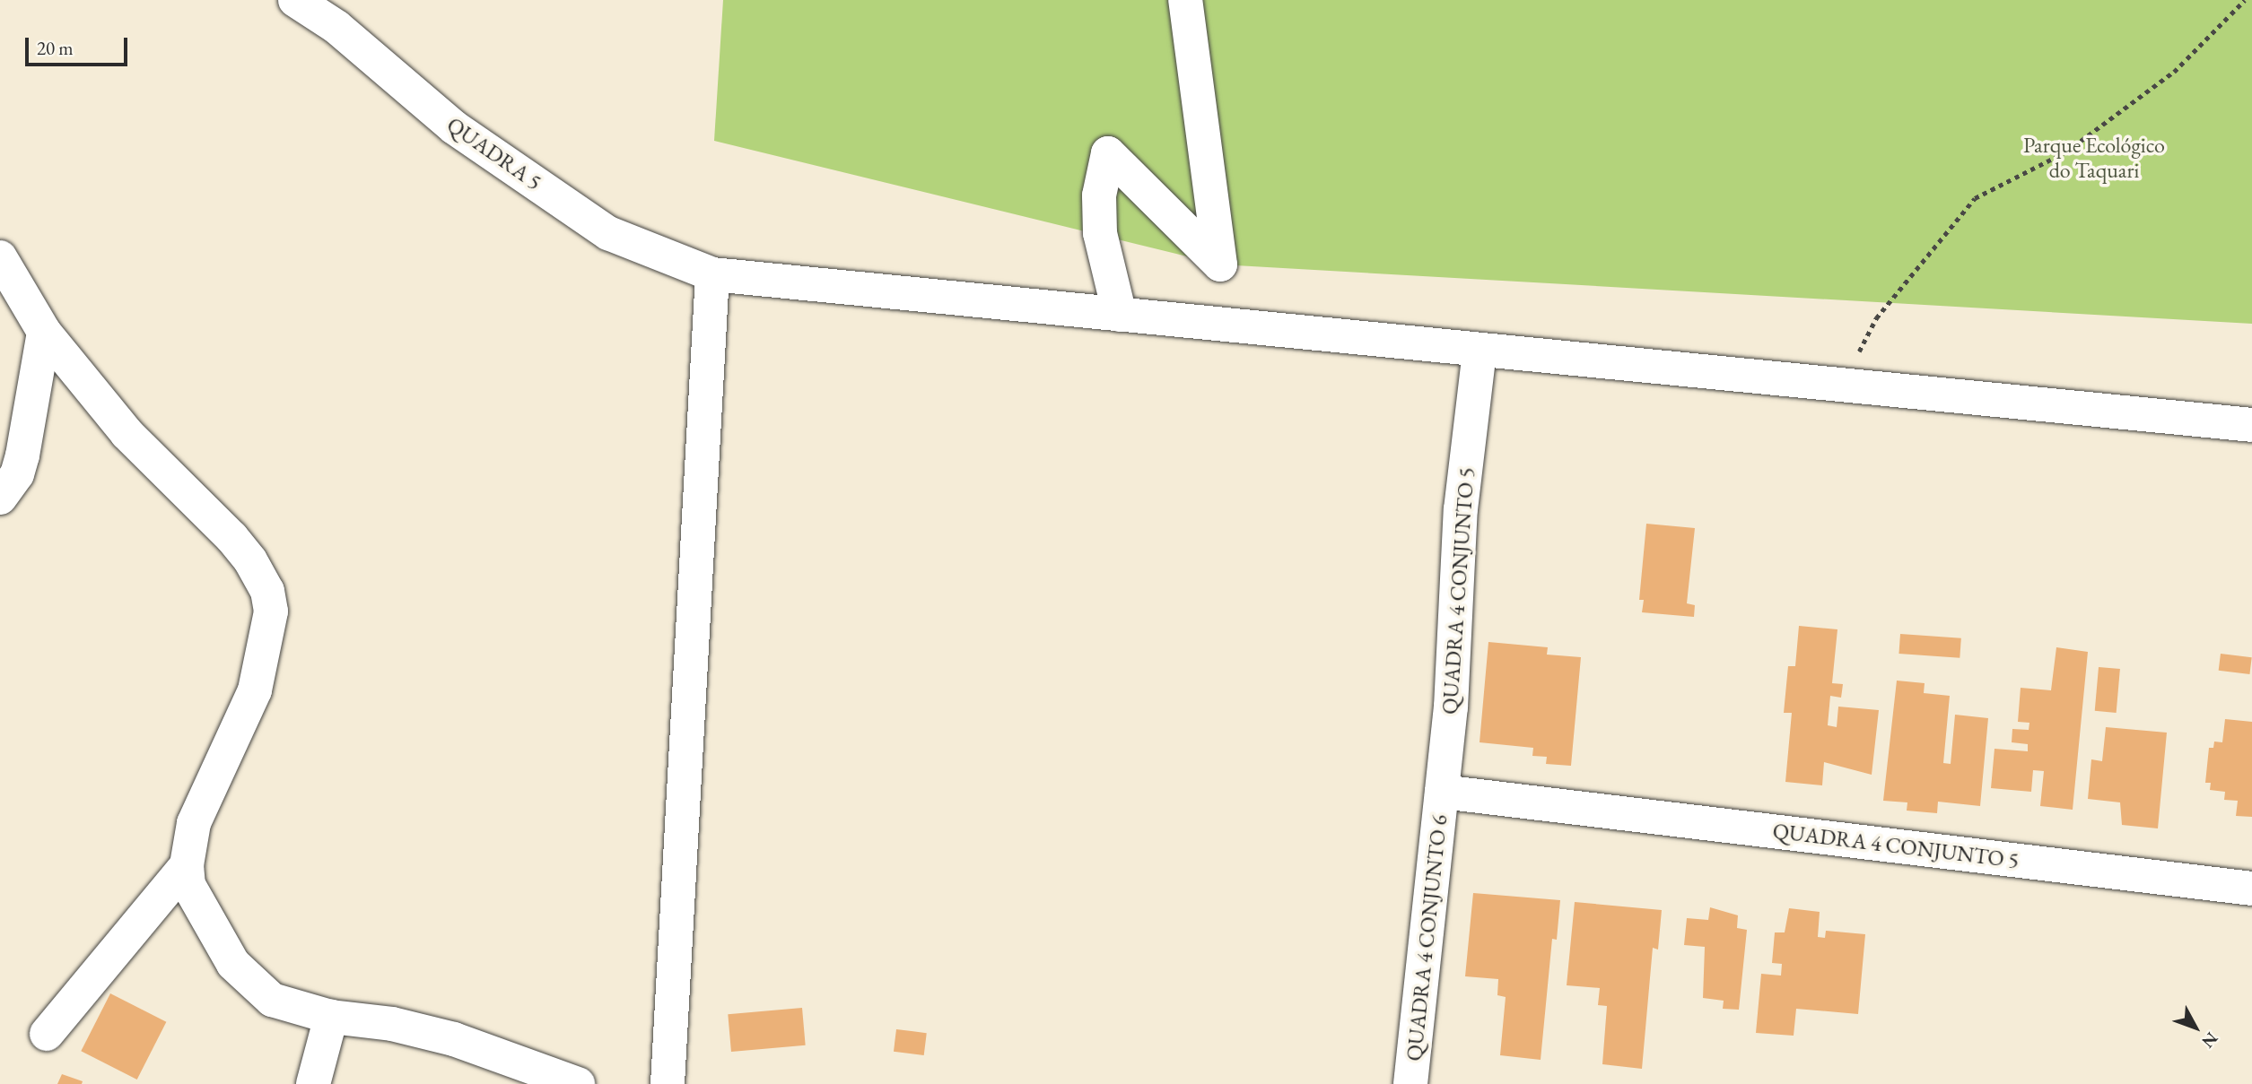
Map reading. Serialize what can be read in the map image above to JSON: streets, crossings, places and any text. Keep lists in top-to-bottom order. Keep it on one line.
{"streets":{"street":["QUADRA 5","QUADRA 4 CONJUNTO 5","QUADRA 4 CONJUNTO 6"]},"crossings":[["QUADRA 5","QUADRA 4 CONJUNTO 5"],["QUADRA 4 CONJUNTO 5","QUADRA 4 CONJUNTO 6"]],"parks":["Parque Ecológico do Taquari"],"scale_bar":"20 m","north":"bottom right"}
